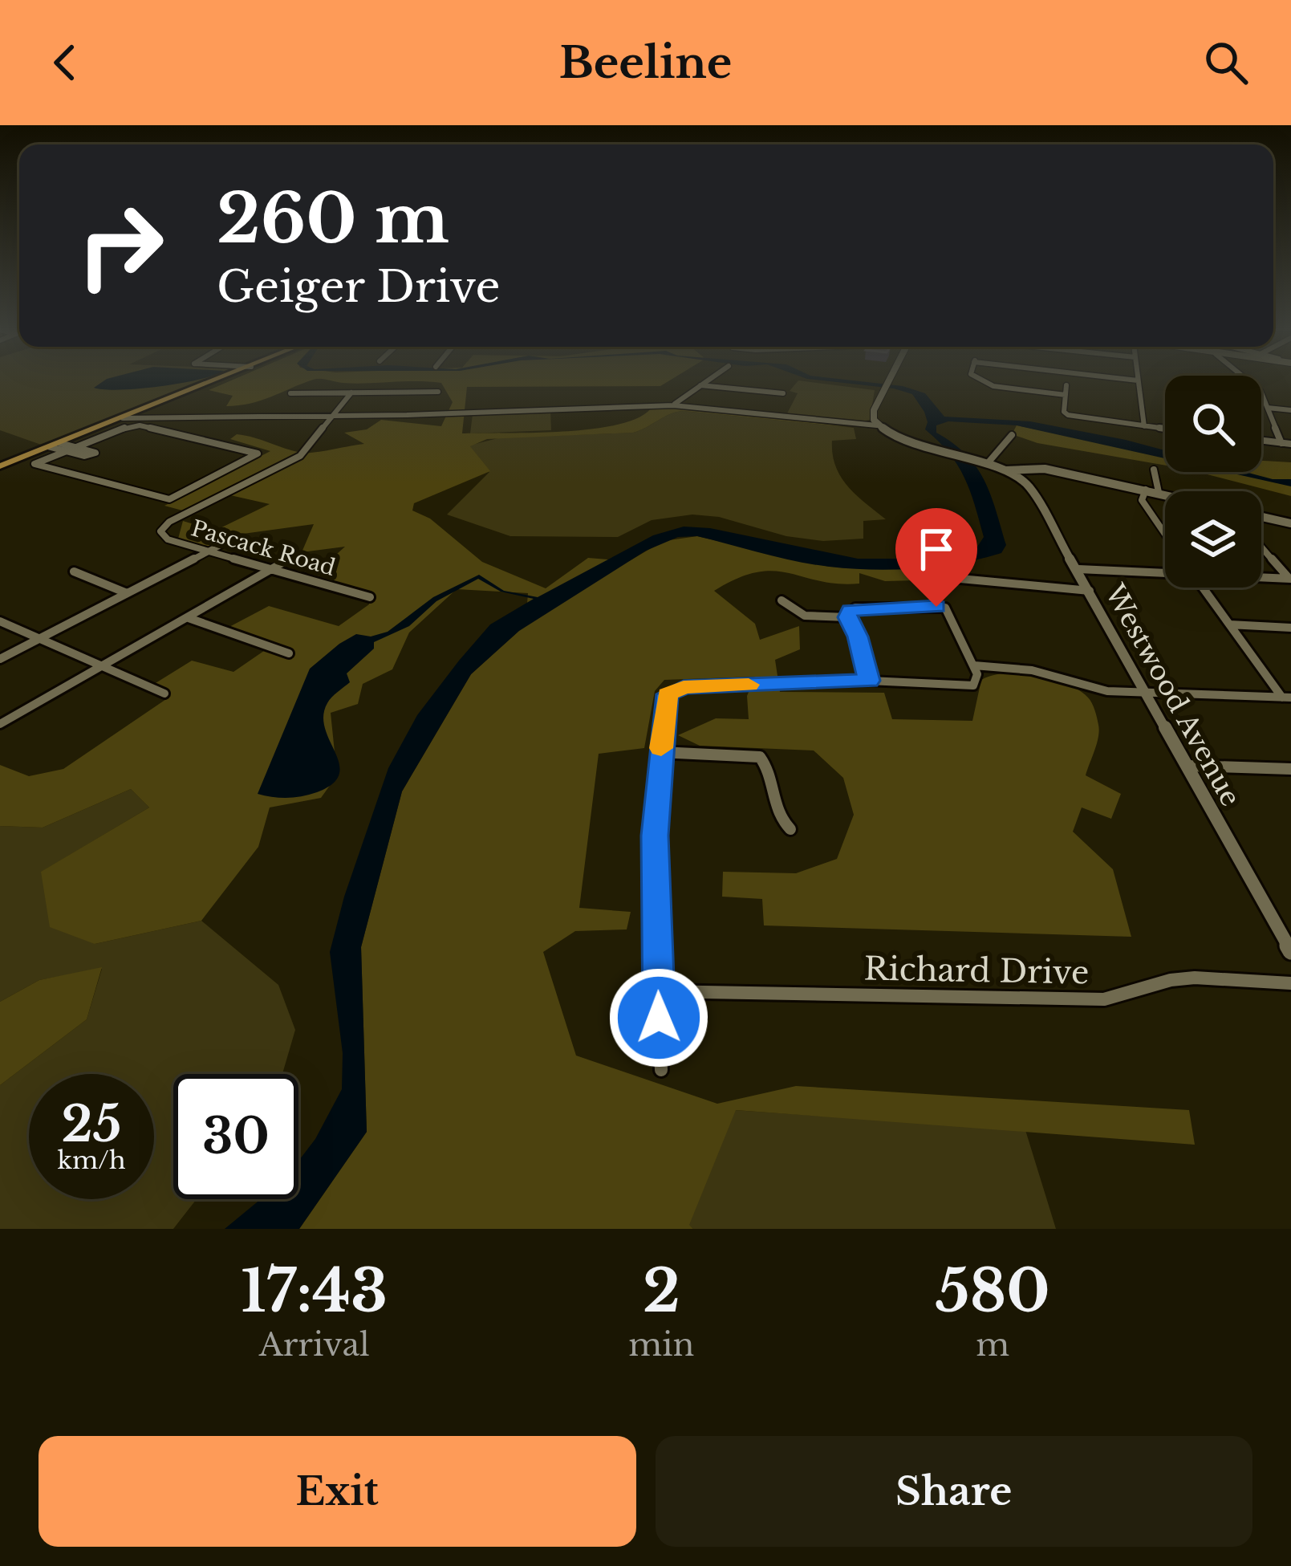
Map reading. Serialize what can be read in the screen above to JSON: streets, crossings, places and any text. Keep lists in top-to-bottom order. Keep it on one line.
{"streets":{"street":["Pascack Road","Westwood Avenue","Richard Drive"]},"page":{"header":"Beeline","turn":["260 m","Geiger Drive"],"speed":"25 km/h","limit":"30","eta":["17:43","Arrival","2","min","580","m"],"buttons":["Exit","Share"]}}
